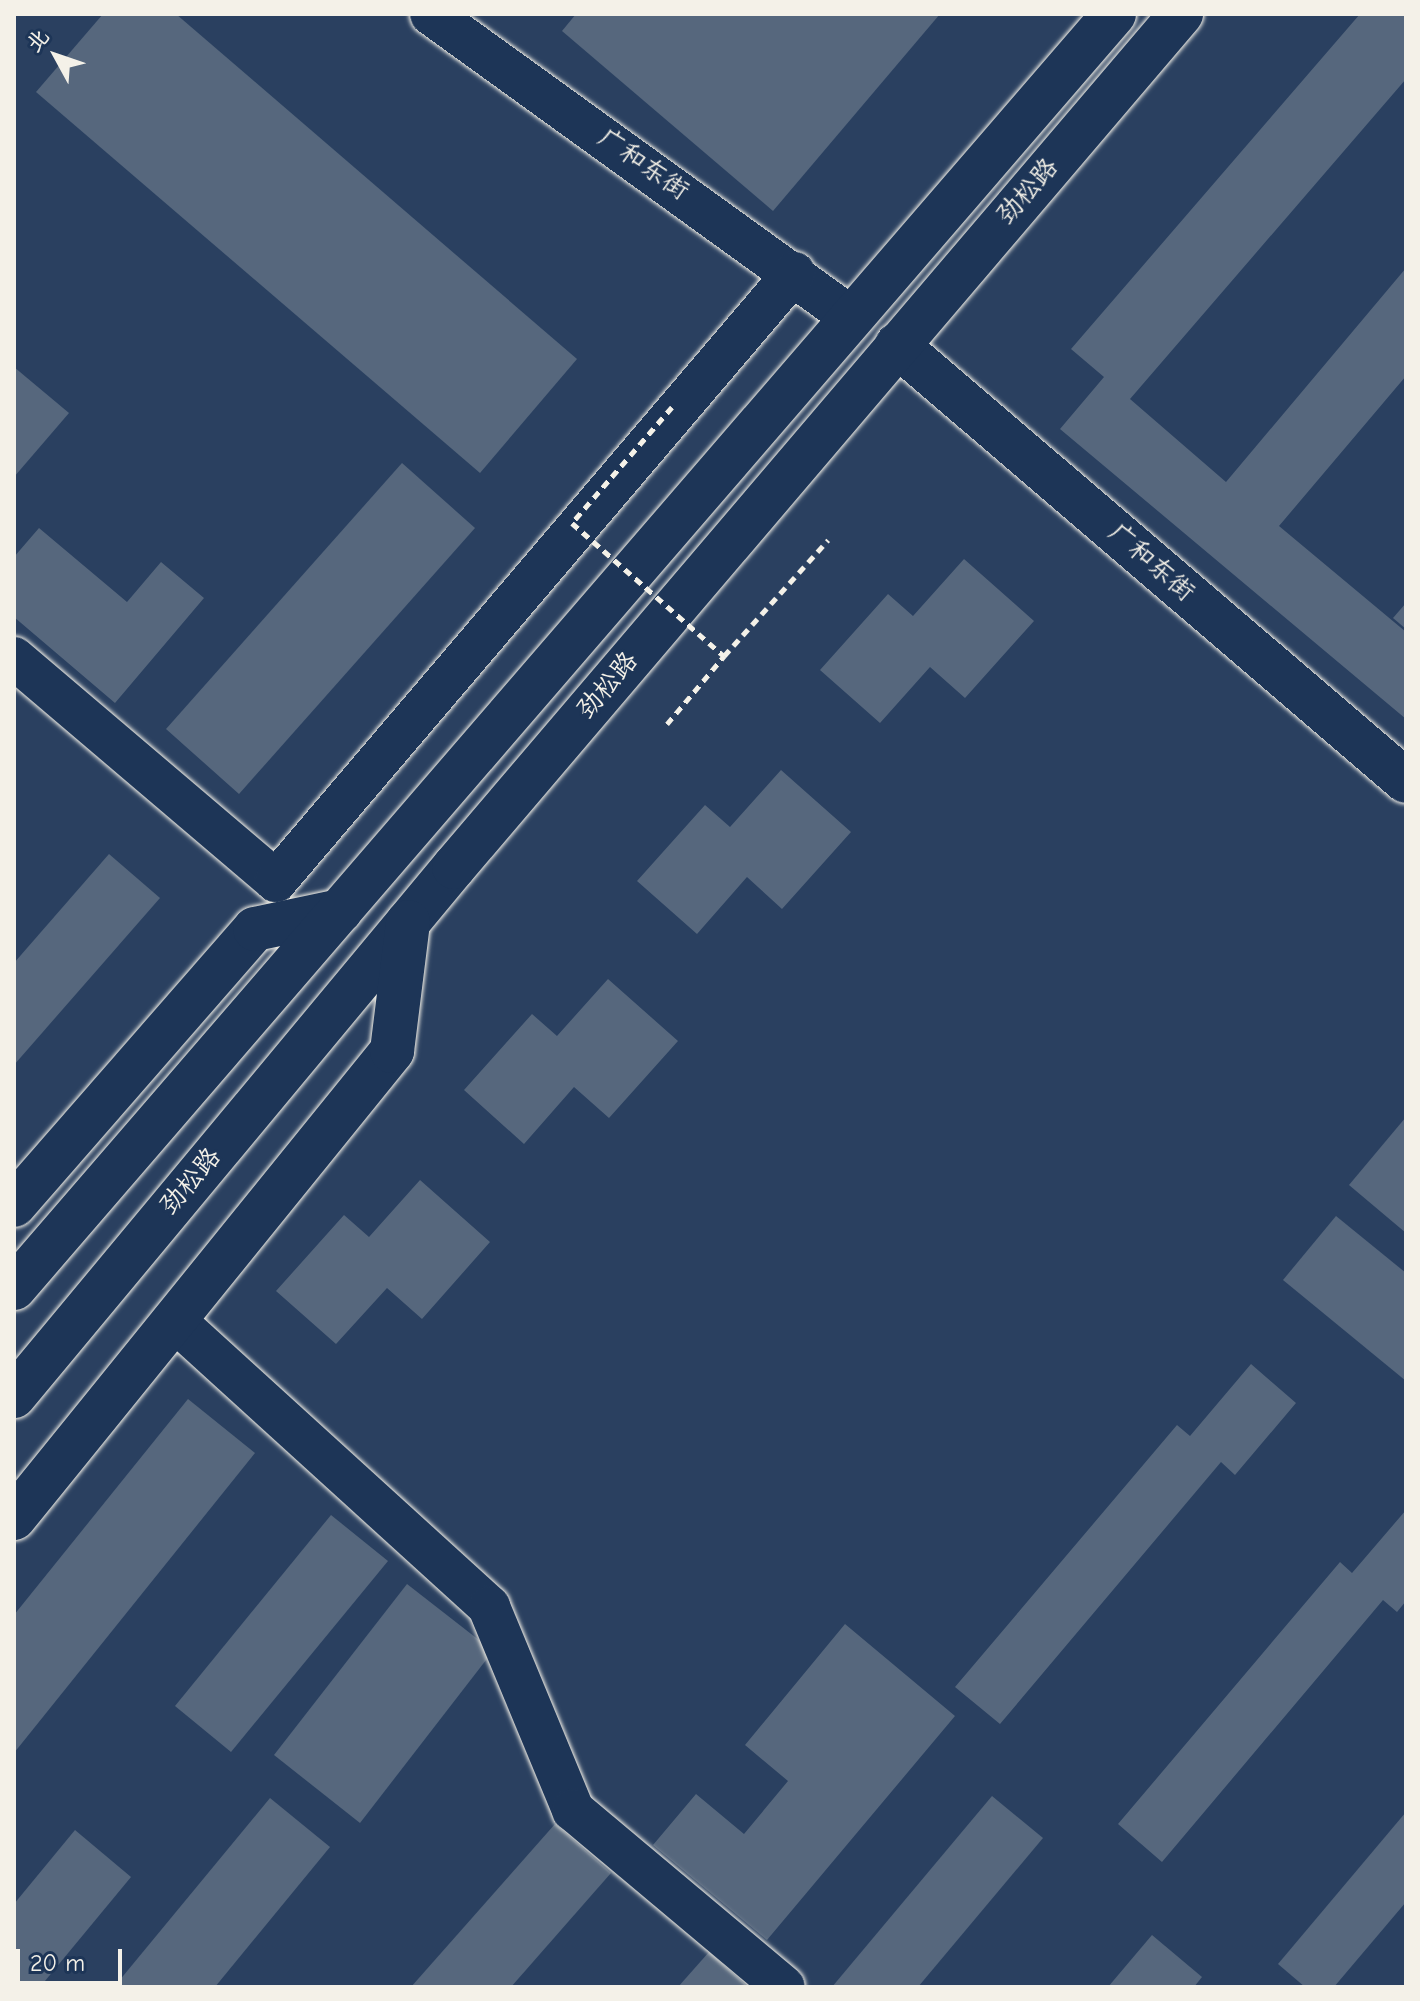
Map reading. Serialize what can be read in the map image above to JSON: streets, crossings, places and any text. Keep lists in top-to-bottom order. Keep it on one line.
{"streets":{"main road":["广和东街","劲松路"]},"crossings":[["广和东街","劲松路"]],"scale_bar":"20 m","north":"top left"}
